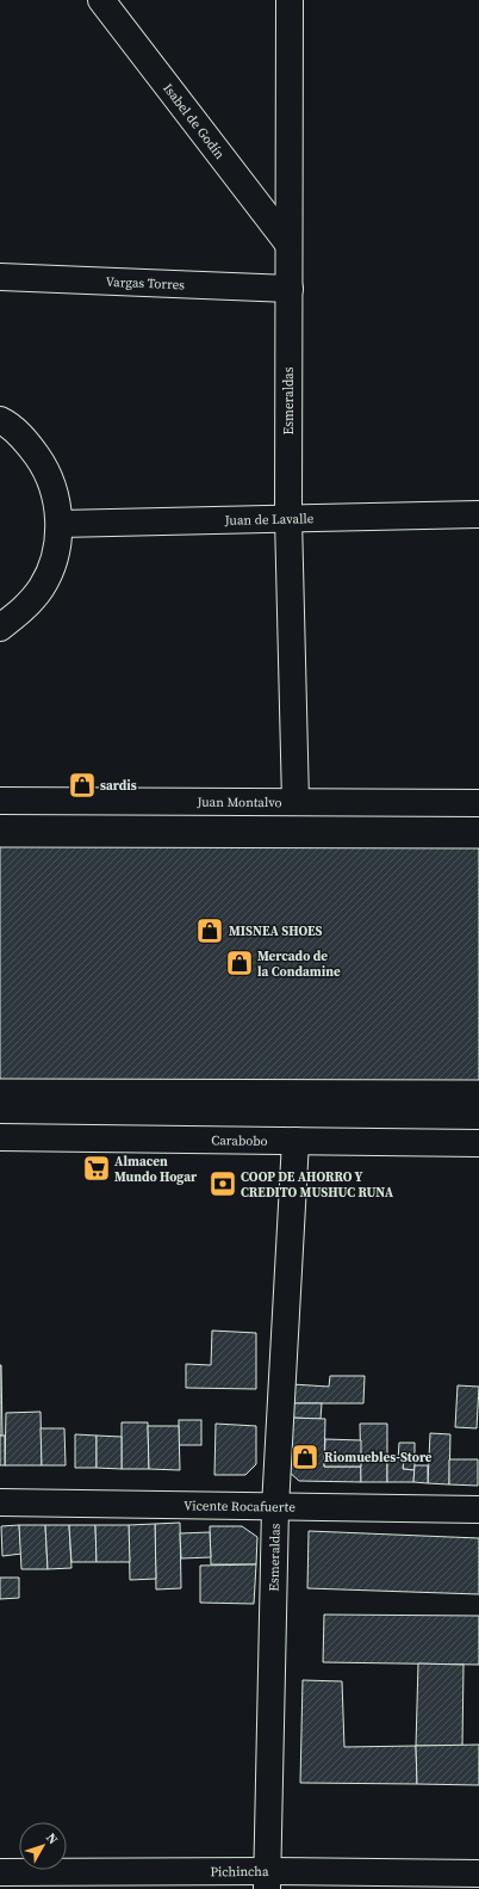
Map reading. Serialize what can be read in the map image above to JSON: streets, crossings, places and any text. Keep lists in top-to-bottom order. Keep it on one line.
{"streets":{"street":["Isabel de Godín","Vargas Torres","Esmeraldas","Juan de Lavalle","Juan Montalvo","Carabobo","Vicente Rocafuerte","Pichincha"]},"crossings":[["Isabel de Godín","Esmeraldas"],["Vargas Torres","Esmeraldas"],["Esmeraldas","Juan de Lavalle"],["Esmeraldas","Juan Montalvo"],["Esmeraldas","Carabobo"],["Esmeraldas","Vicente Rocafuerte"],["Esmeraldas","Pichincha"]],"places":{"shop":["sardis","MISNEA SHOES","Mercado de la Condamine","Riomuebles-Store"],"supermarket":["Almacen Mundo Hogar"],"bank":["COOP DE AHORRO Y CREDITO MUSHUC RUNA"]},"north":"top right"}
